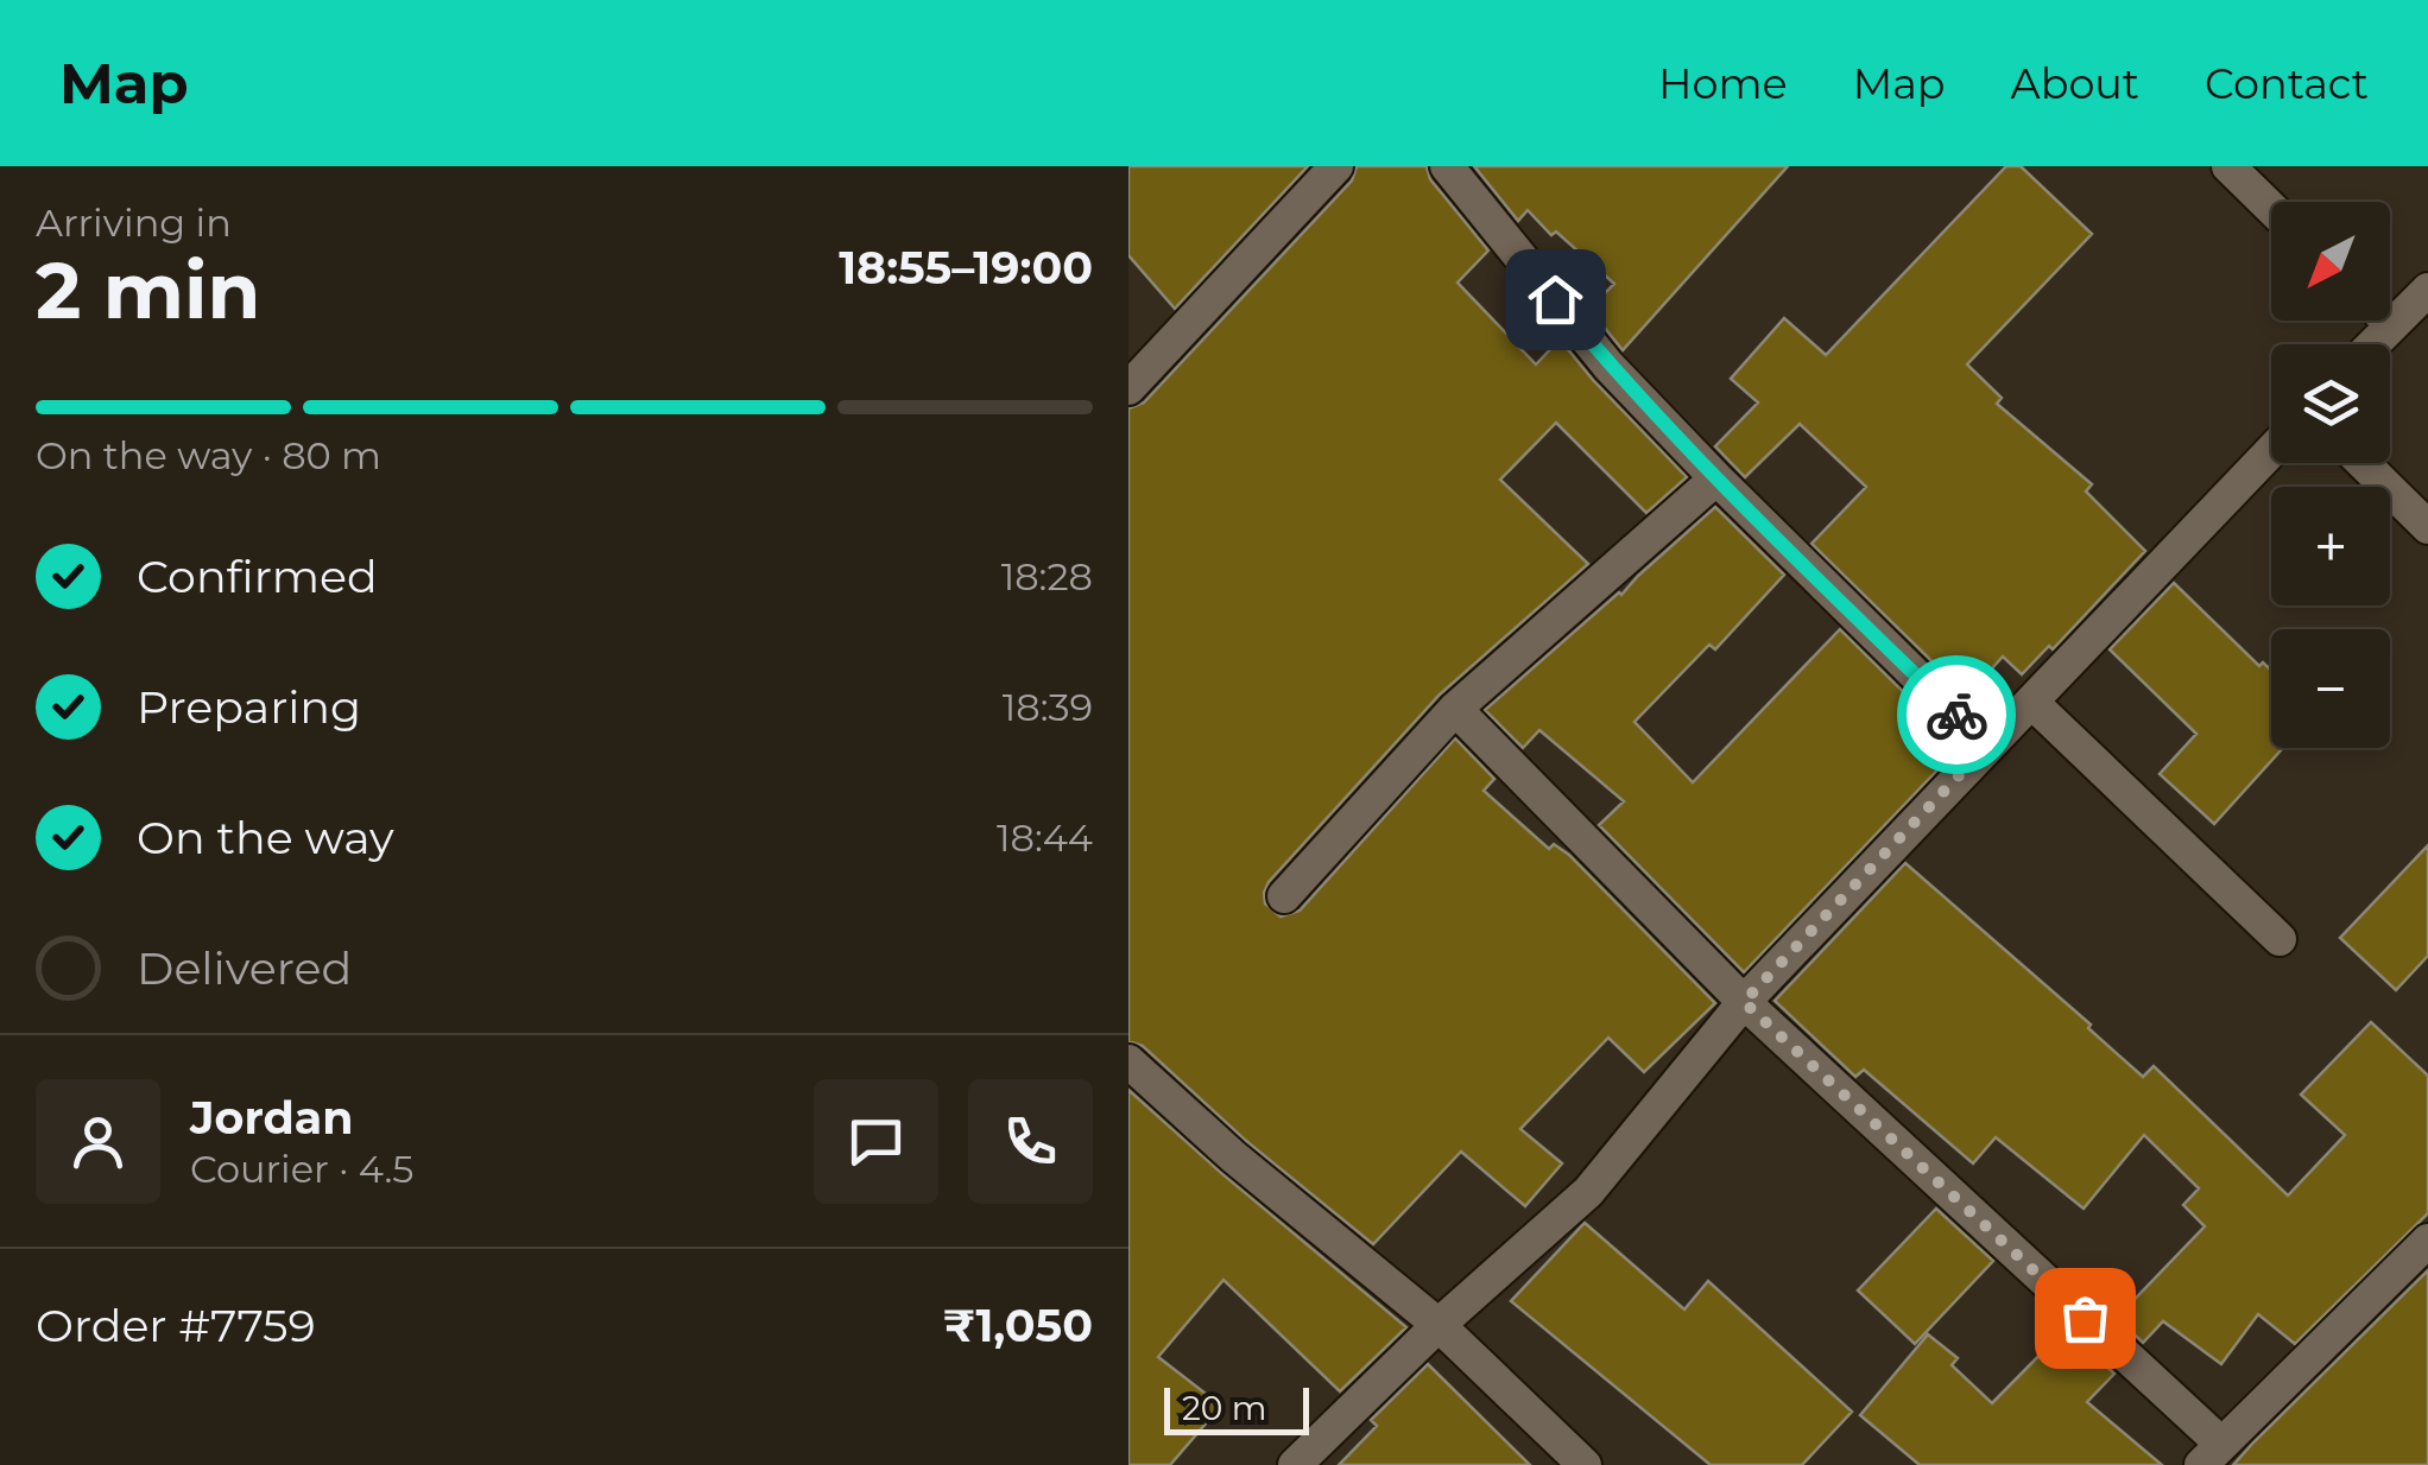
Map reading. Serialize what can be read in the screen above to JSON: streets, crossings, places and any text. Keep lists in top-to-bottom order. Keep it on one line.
{"scale_bar":"20 m","north":"bottom left","page":{"header":"Map","nav":["Home","Map","About","Contact"],"heading":["2 min","Arriving in","18:55–19:00"],"panel":["Jordan","Courier · 4.5","Order #7759","₹1,050"],"map_buttons":["+","−"],"bar":"On the way · 80 m","list":[["Confirmed","18:28"],["Preparing","18:39"],["On the way","18:44"],"Delivered"],"scale":"20 m"}}
